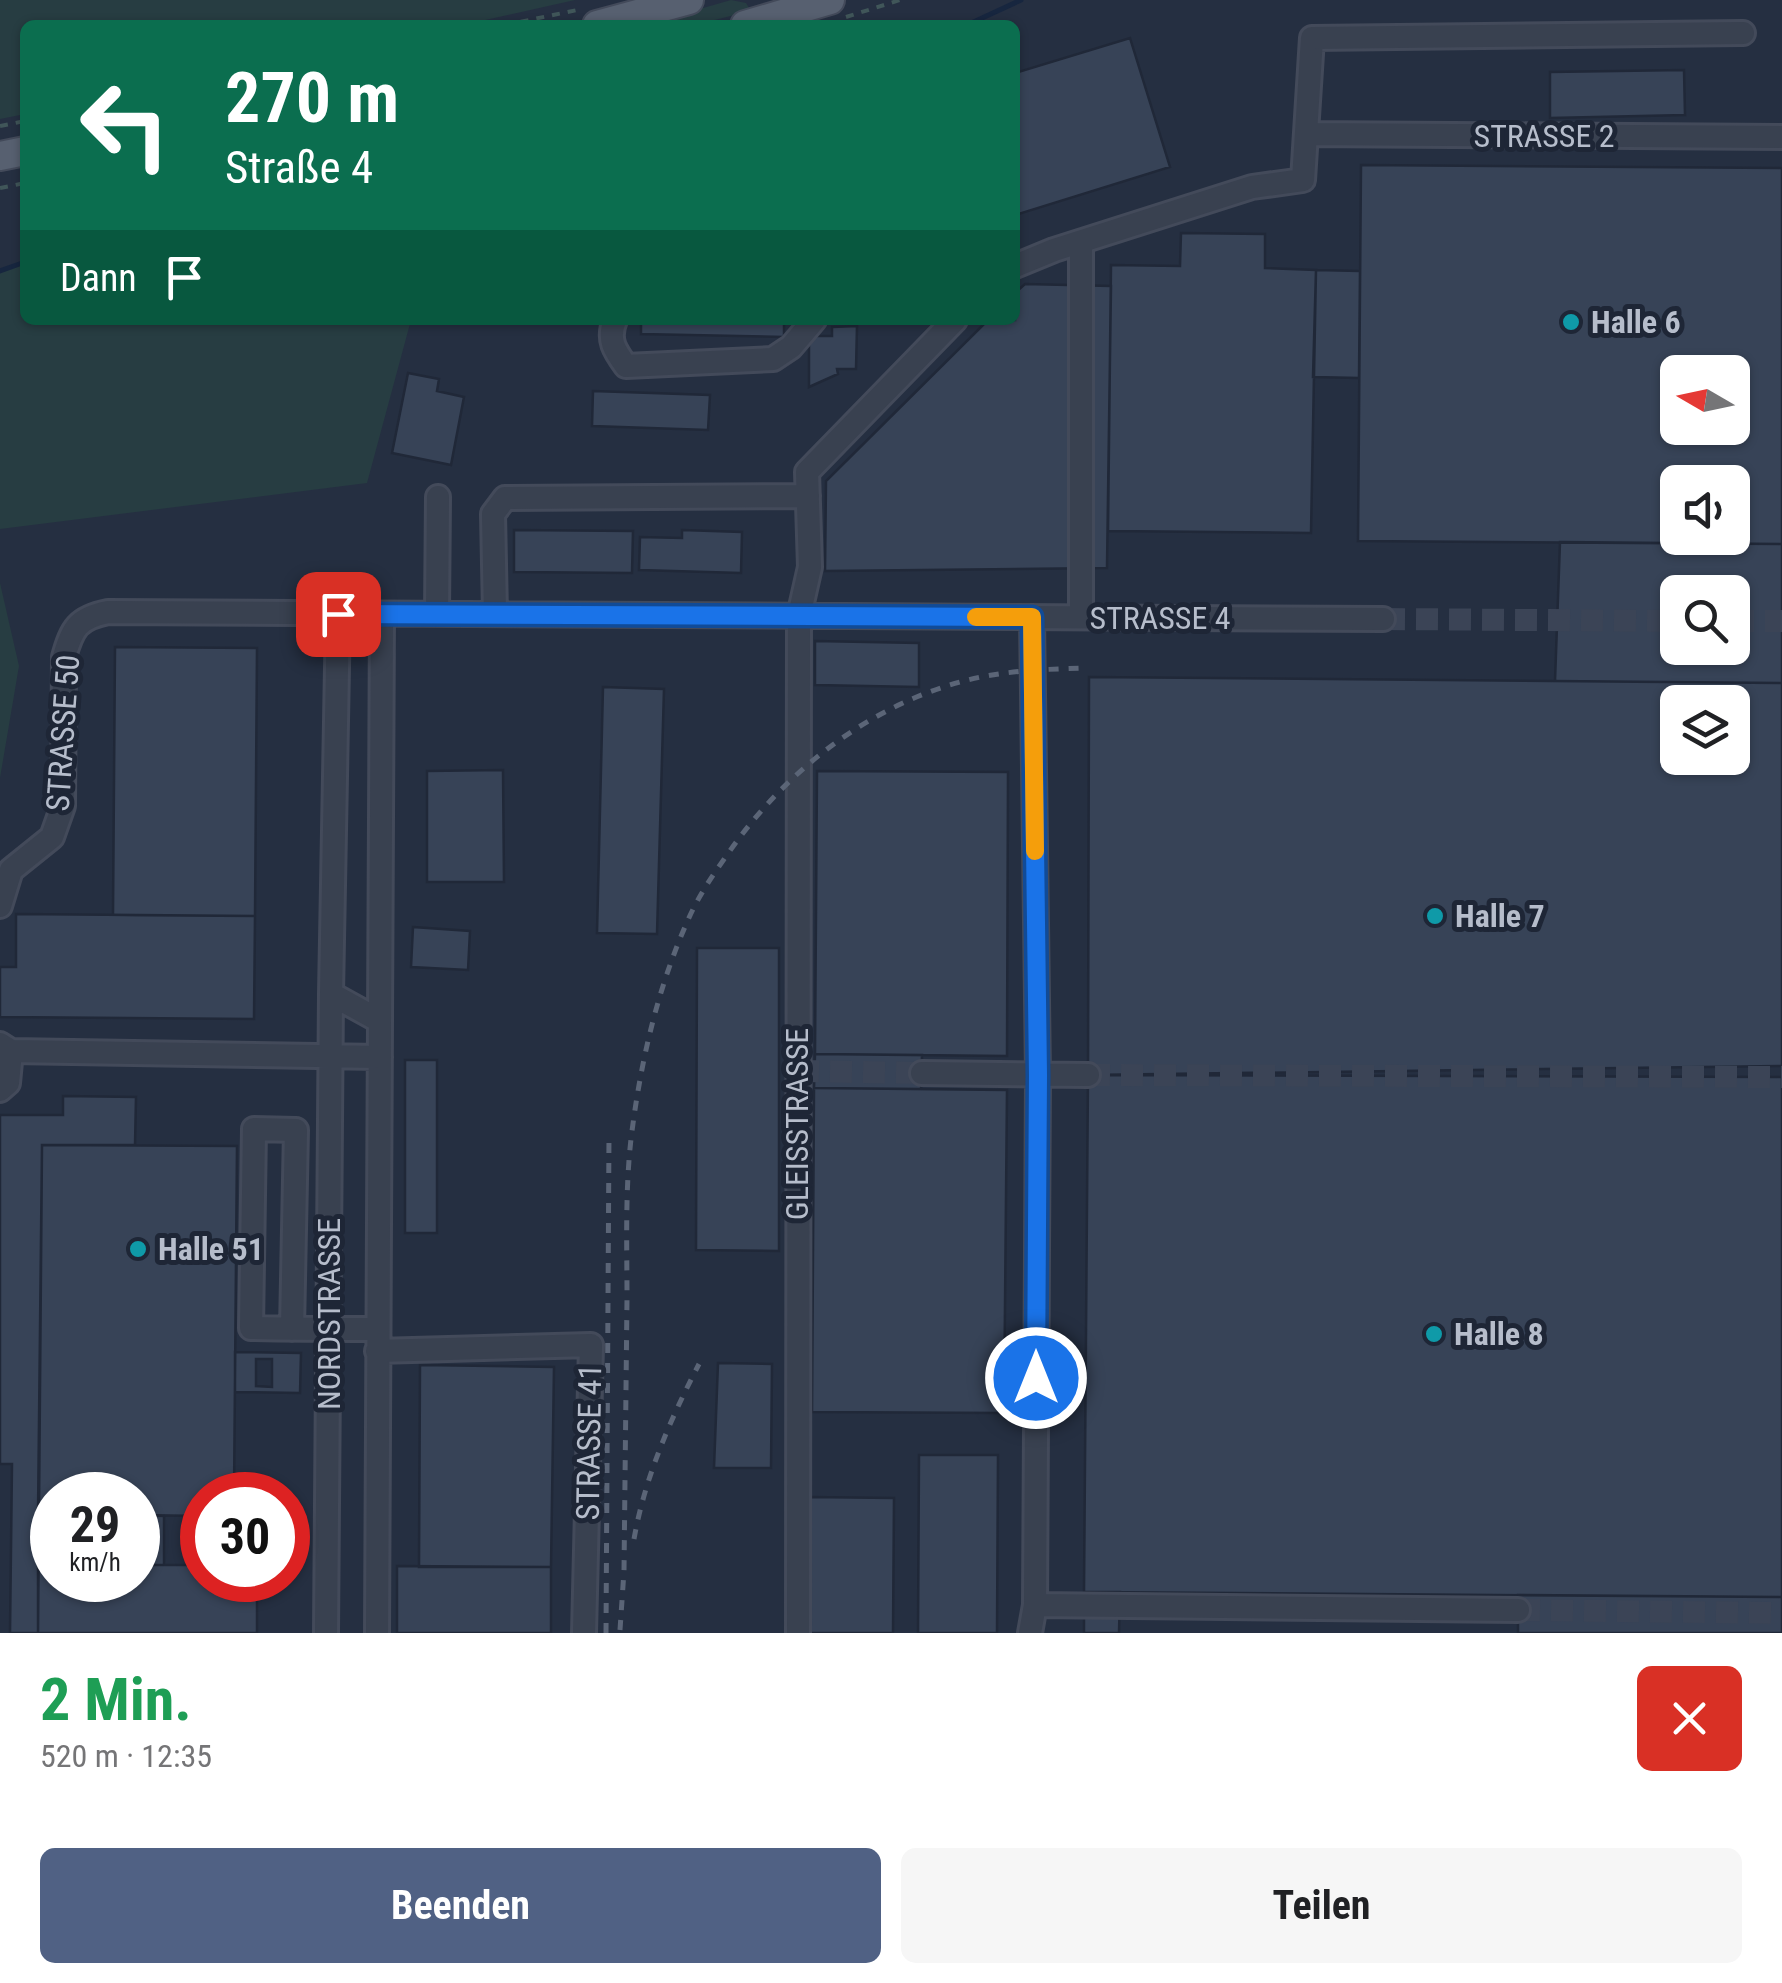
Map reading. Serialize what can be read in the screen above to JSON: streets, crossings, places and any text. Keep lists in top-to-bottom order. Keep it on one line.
{"streets":{"street":["STRASSE 2","STRASSE 4","STRASSE 50","GLEISSTRASSE","NORDSTRASSE","STRASSE 41"]},"crossings":[["STRASSE 4","STRASSE 50"],["STRASSE 4","GLEISSTRASSE"],["STRASSE 4","NORDSTRASSE"],["STRASSE 50","NORDSTRASSE"],["NORDSTRASSE","STRASSE 41"]],"places":["Halle 6","Halle 7","Halle 51","Halle 8"],"north":"left","page":{"turn":["270 m","Straße 4"],"then":"Dann","speed":"29 km/h","limit":"30","heading":["2 Min.","520 m · 12:35"],"buttons":["Beenden","Teilen"]}}
